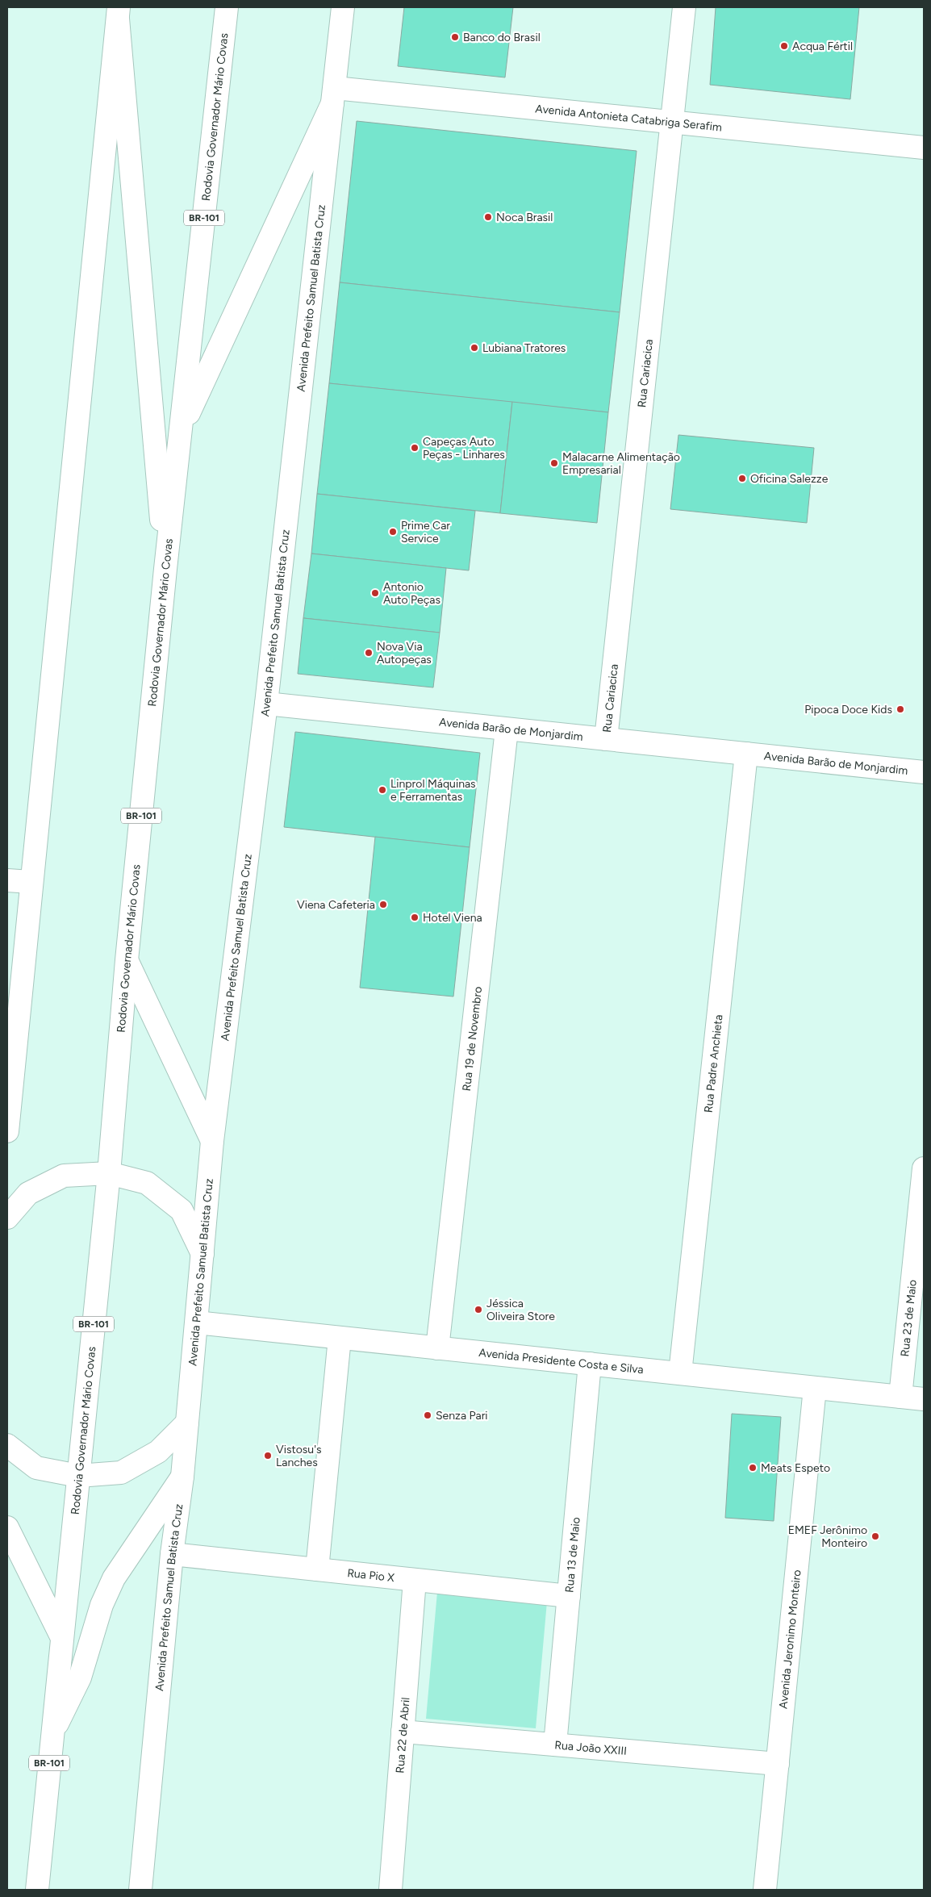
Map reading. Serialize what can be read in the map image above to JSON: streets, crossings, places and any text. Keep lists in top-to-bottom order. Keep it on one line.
{"streets":{"main road":["Rodovia Governador Mário Covas","Avenida Antonieta Catabriga Serafim","BR-101","Avenida Prefeito Samuel Batista Cruz","Rua Cariacica","Avenida Barão de Monjardim","Rua 19 de Novembro","Rua Padre Anchieta","Rua 23 de Maio","Avenida Presidente Costa e Silva","Rua 13 de Maio","Rua Pio X","Avenida Jeronimo Monteiro","Rua 22 de Abril","Rua João XXIII"]},"crossings":[["Avenida Antonieta Catabriga Serafim","Avenida Prefeito Samuel Batista Cruz"],["Avenida Antonieta Catabriga Serafim","Rua Cariacica"],["Avenida Prefeito Samuel Batista Cruz","Avenida Barão de Monjardim"],["Avenida Prefeito Samuel Batista Cruz","Avenida Presidente Costa e Silva"],["Avenida Prefeito Samuel Batista Cruz","Rua Pio X"],["Rua Cariacica","Avenida Barão de Monjardim"],["Avenida Barão de Monjardim","Rua 19 de Novembro"],["Avenida Barão de Monjardim","Rua Padre Anchieta"],["Rua 19 de Novembro","Avenida Presidente Costa e Silva"],["Rua Padre Anchieta","Avenida Presidente Costa e Silva"],["Rua 23 de Maio","Avenida Presidente Costa e Silva"],["Avenida Presidente Costa e Silva","Rua 13 de Maio"],["Avenida Presidente Costa e Silva","Avenida Jeronimo Monteiro"],["Rua 13 de Maio","Rua Pio X"],["Rua 13 de Maio","Rua João XXIII"],["Rua Pio X","Rua 22 de Abril"],["Avenida Jeronimo Monteiro","Rua João XXIII"],["Rua 22 de Abril","Rua João XXIII"]],"places":["Banco do Brasil","Acqua Fértil","Noca Brasil","Lubiana Tratores","Capeças Auto Peças - Linhares","Malacarne Alimentação Empresarial","Oficina Salezze","Prime Car Service","Antonio Auto Peças","Nova Via Autopeças","Pipoca Doce Kids","Linprol Máquinas e Ferramentas","Viena Cafeteria","Hotel Viena","Jéssica Oliveira Store","Senza Pari","Vistosu's Lanches","Meats Espeto","EMEF Jerônimo Monteiro"]}
